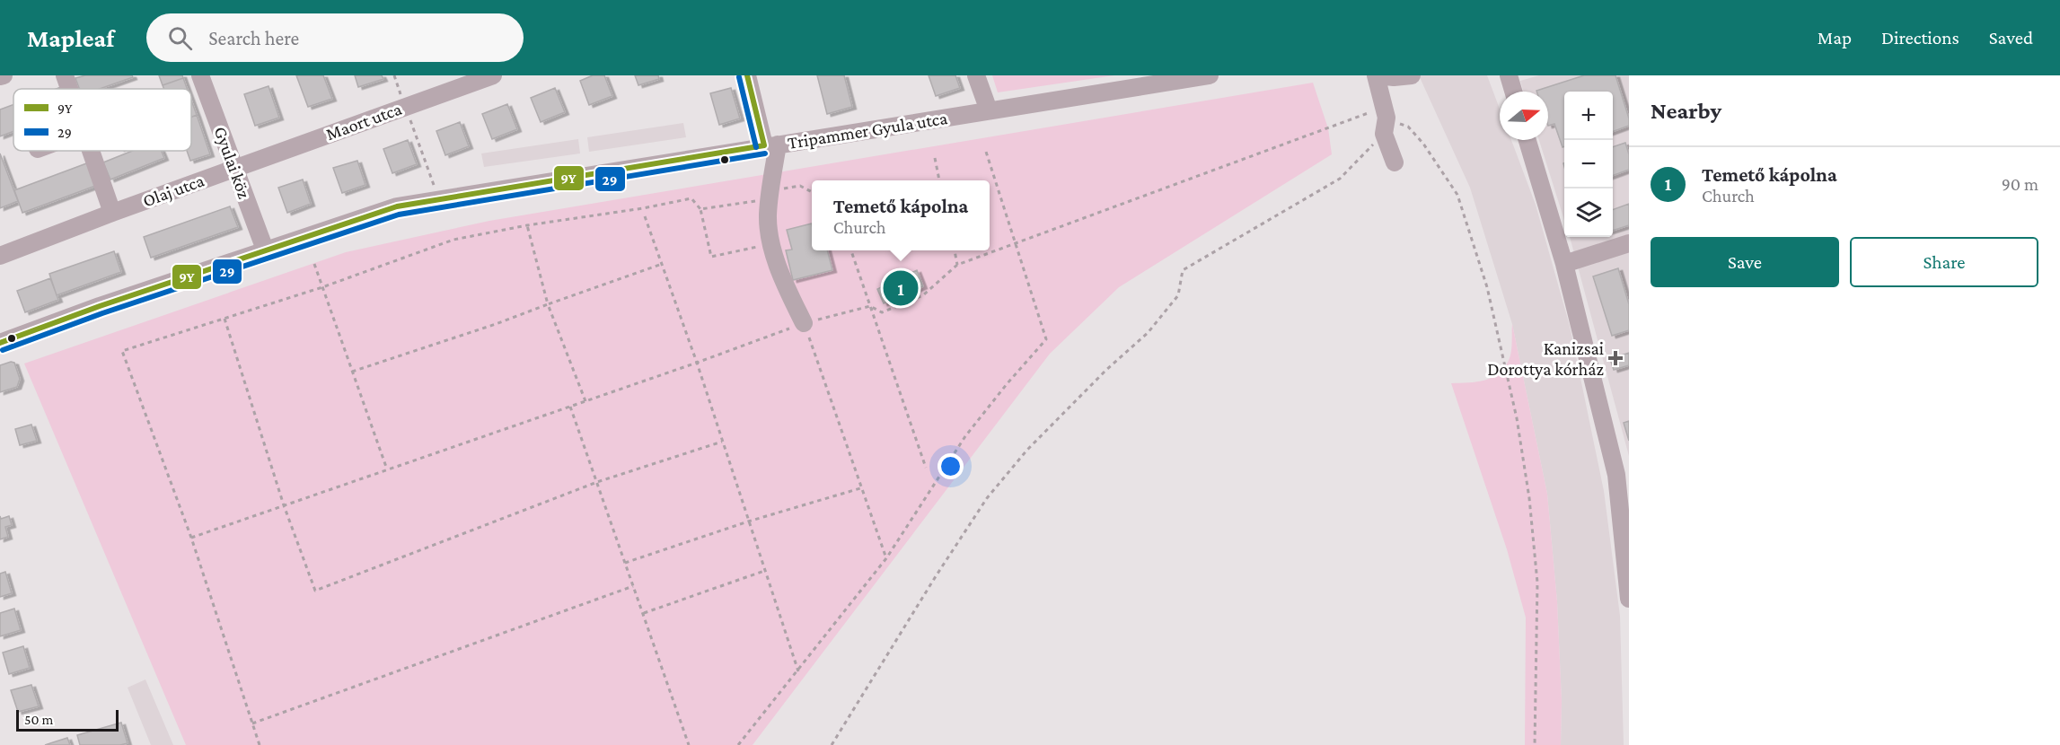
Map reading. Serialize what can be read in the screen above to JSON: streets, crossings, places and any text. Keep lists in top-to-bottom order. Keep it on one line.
{"streets":{"street":["Maort utca","Tripammer Gyula utca","Gyulai köz","Olaj utca"]},"crossings":[["Maort utca","Gyulai köz"],["Maort utca","Olaj utca"],["Tripammer Gyula utca","Gyulai köz"],["Gyulai köz","Olaj utca"]],"places":{"health":["Kanizsai Dorottya kórház"]},"lines":["transit line 9Y","transit line 29"],"legend":["9Y","29"],"scale_bar":"50 m","north":"right","page":{"header":"Mapleaf","search":"Search here","nav":["Map","Directions","Saved"],"heading":"Nearby","map_buttons":["+","−"],"list":[{"mark":"1","name":"Temető kápolna","note":"Church","value":"90 m"}],"popup":["Temető kápolna","Church"],"buttons":["Save","Share"],"pins":"1","scale":"50 m"}}
